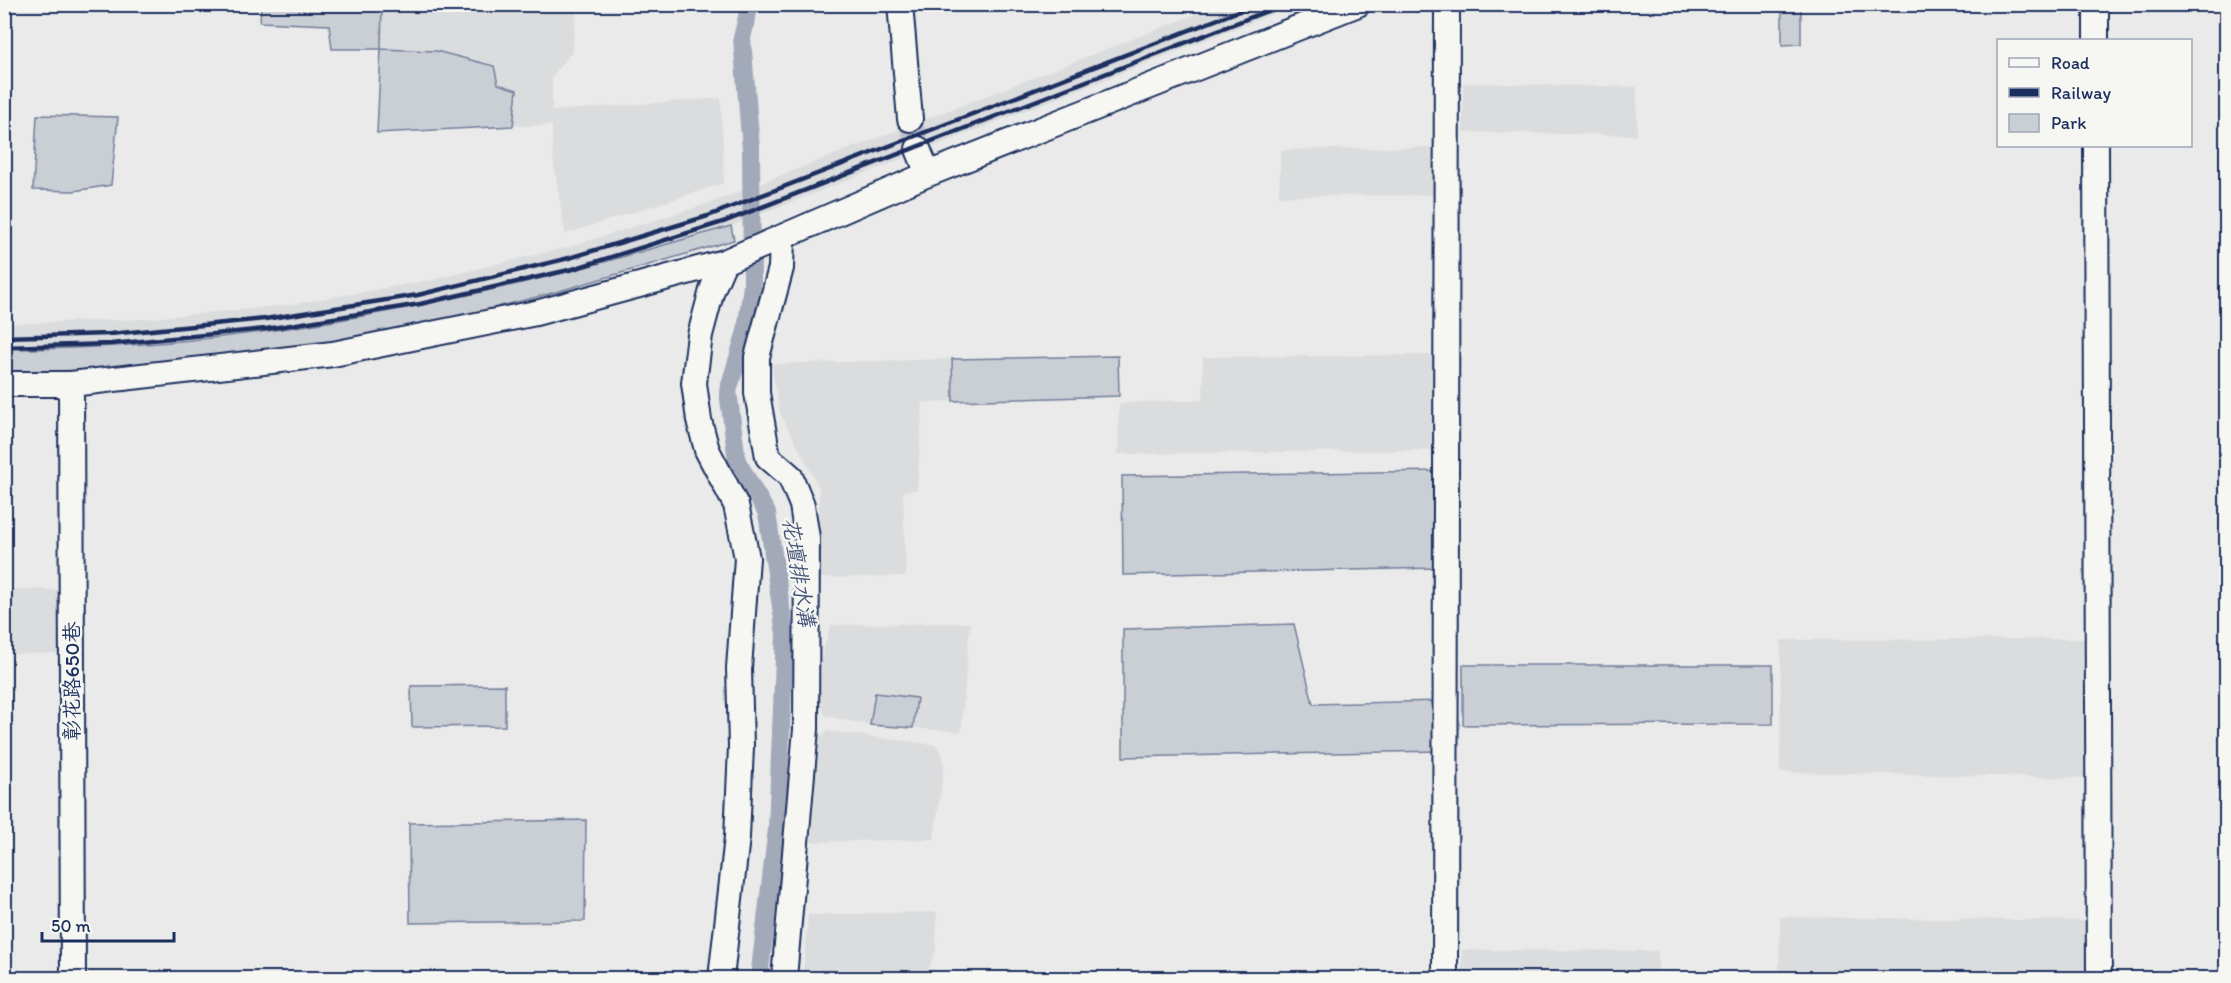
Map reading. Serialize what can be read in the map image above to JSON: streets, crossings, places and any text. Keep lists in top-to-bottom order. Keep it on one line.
{"streets":{"street":["彰花路650巷"]},"water":["花壇排水溝"],"legend":["Road","Railway","Park"],"scale_bar":"50 m"}
